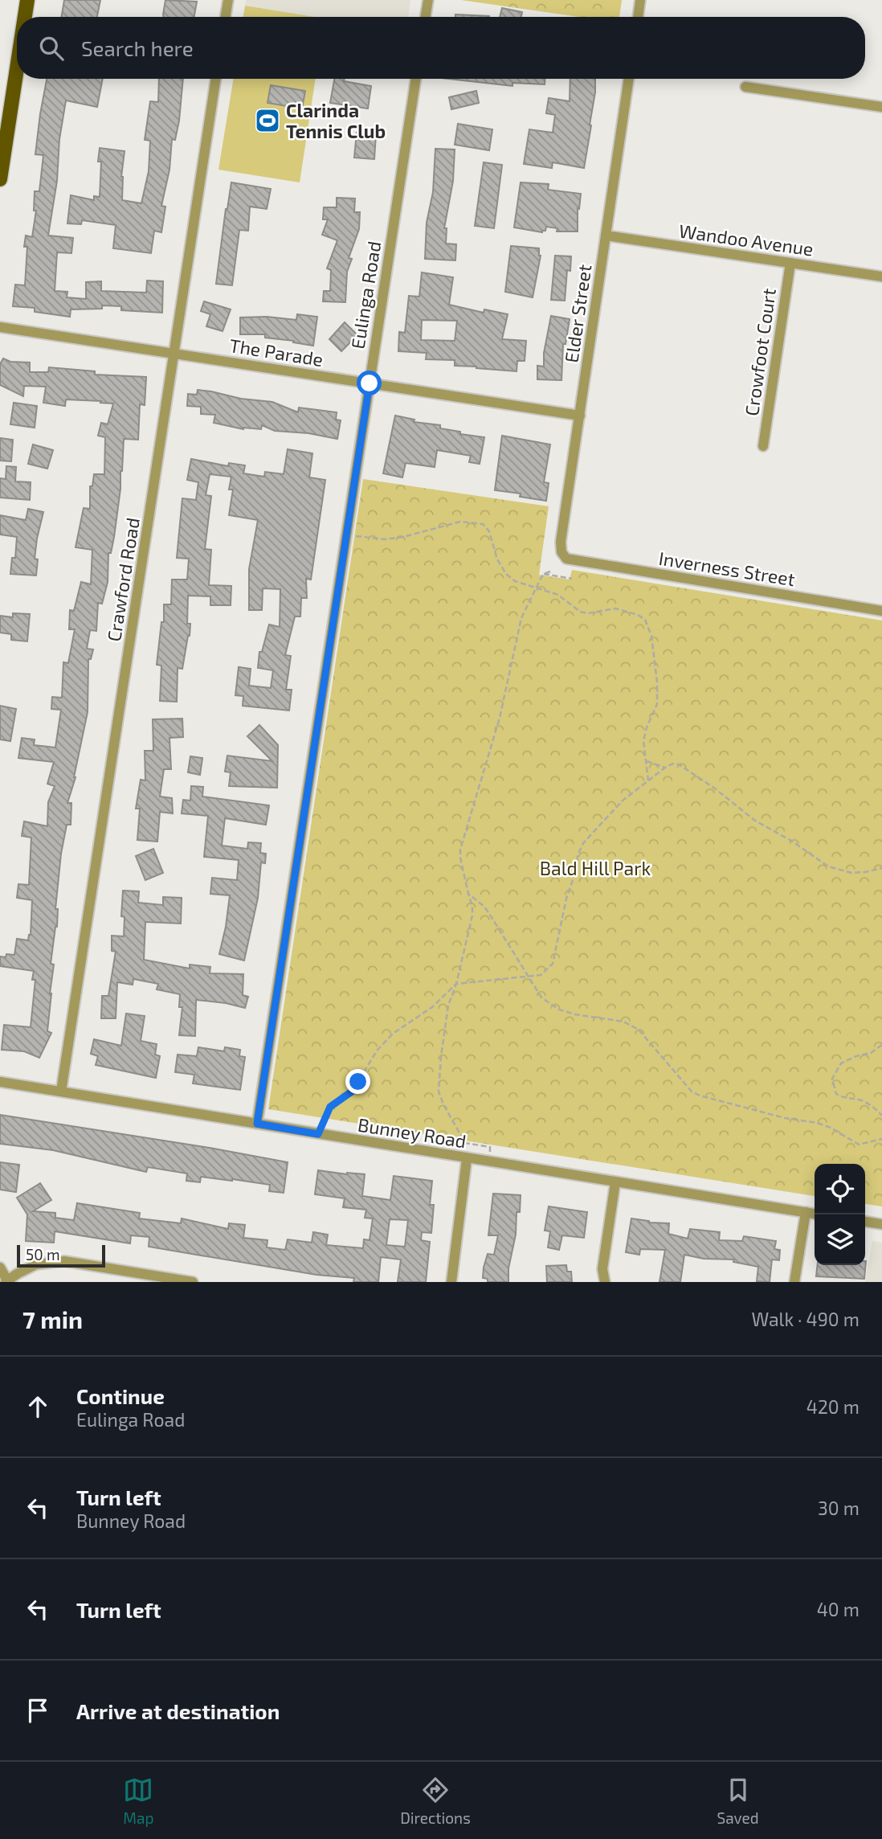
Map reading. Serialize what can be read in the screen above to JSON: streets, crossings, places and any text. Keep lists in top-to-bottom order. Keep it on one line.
{"streets":{"street":["Wandoo Avenue","Eulinga Road","Elder Street","The Parade","Crowfoot Court","Inverness Street","Crawford Road","Bunney Road"]},"crossings":[["Wandoo Avenue","Elder Street"],["Wandoo Avenue","Crowfoot Court"],["Eulinga Road","The Parade"],["Eulinga Road","Bunney Road"],["Elder Street","The Parade"],["Elder Street","Inverness Street"],["The Parade","Crawford Road"],["Crawford Road","Bunney Road"]],"parks":["Bald Hill Park"],"places":{"sports":["Clarinda Tennis Club"]},"scale_bar":"50 m","page":{"search":"Search here","scale":"50 m","heading":["7 min","Walk · 490 m"],"list":[["Continue","Eulinga Road","420 m"],["Turn left","Bunney Road","30 m"],["Turn left","40 m"],"Arrive at destination"],"nav":["Map","Directions","Saved"]}}
